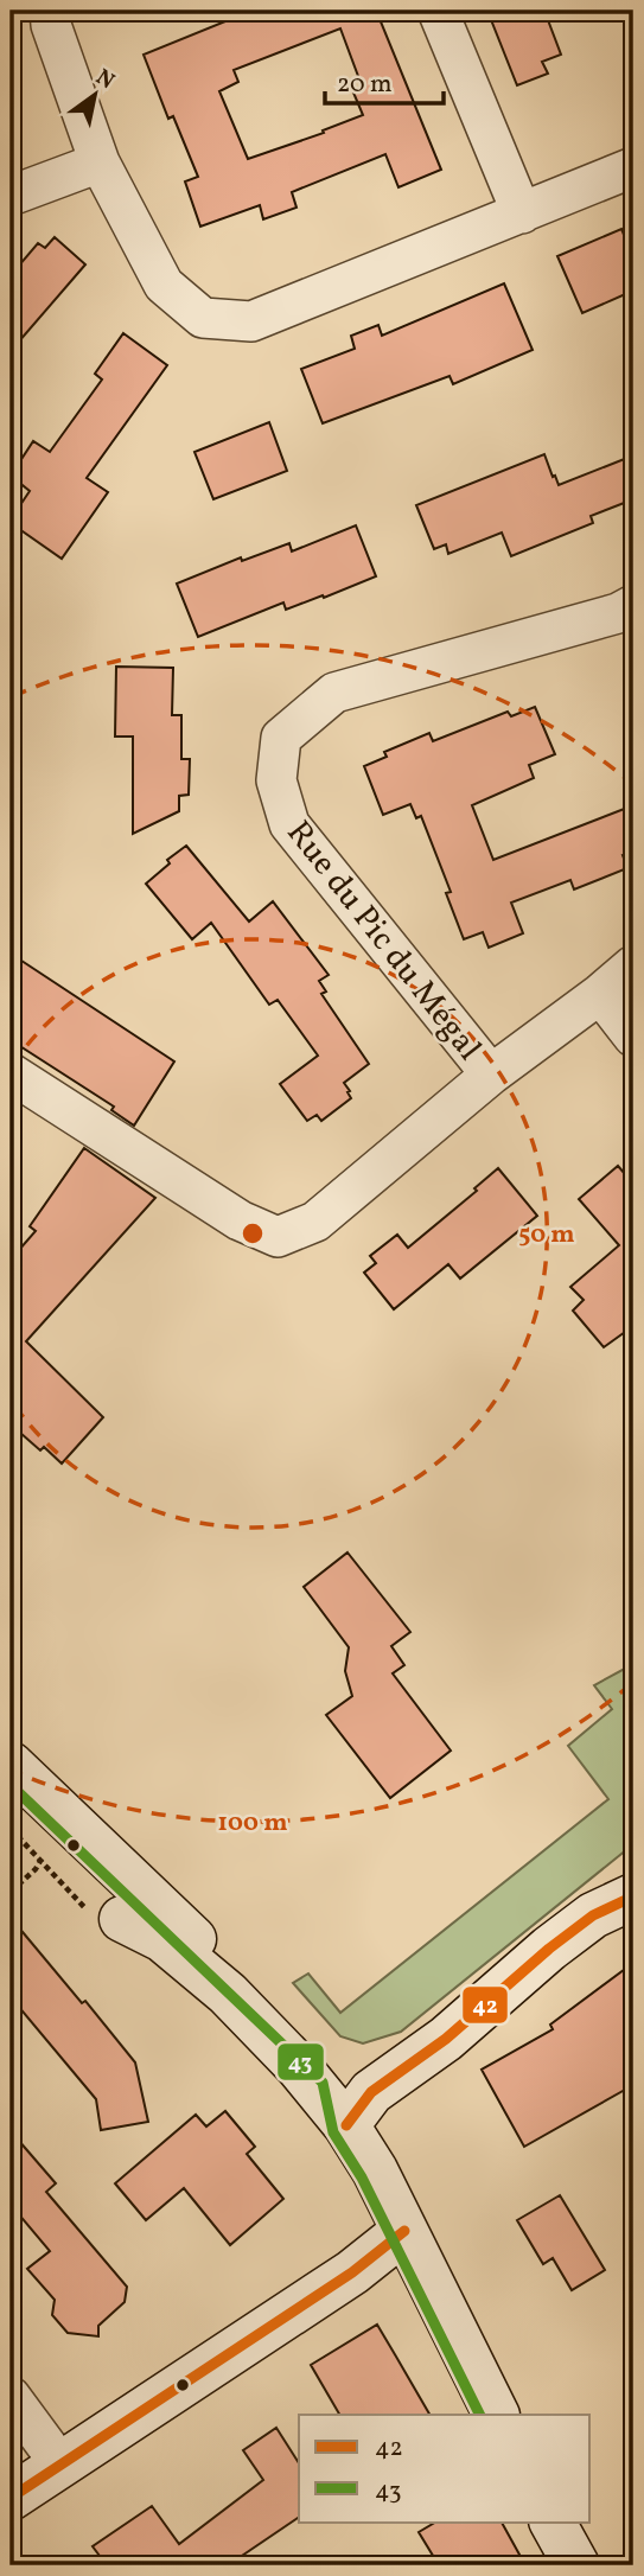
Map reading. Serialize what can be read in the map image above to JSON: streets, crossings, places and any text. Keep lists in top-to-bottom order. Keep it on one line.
{"streets":{"street":["Rue du Pic du Mégal"]},"lines":["transit line 43","transit line 42"],"legend":["42","43"],"scale_bar":"20 m","north":"top right","rings":["50 m","100 m"]}
